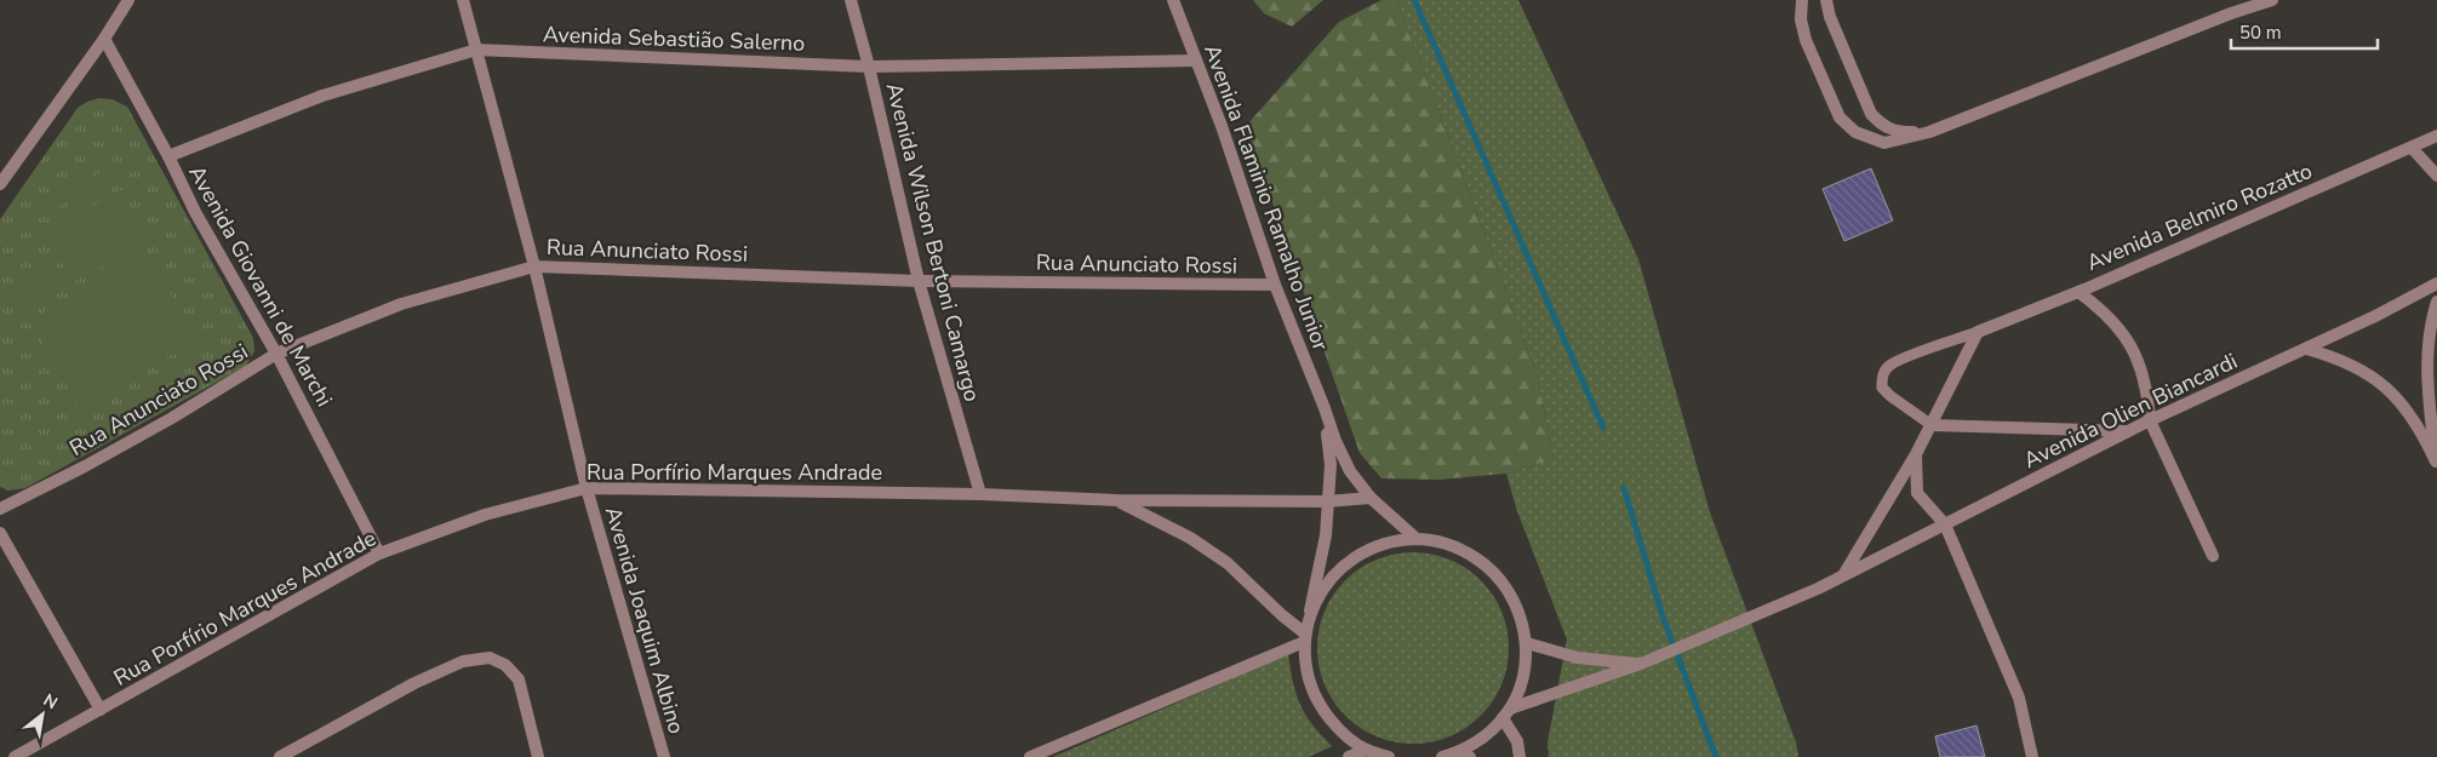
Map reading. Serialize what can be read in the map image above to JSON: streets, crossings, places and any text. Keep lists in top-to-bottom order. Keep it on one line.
{"streets":{"street":["Avenida Sebastião Salerno","Avenida Flaminio Ramalho Junior","Avenida Belmiro Rozatto","Avenida Wilson Bertoni Camargo","Rua Anunciato Rossi","Avenida Giovanni de Marchi","Avenida Olien Biancardi","Rua Porfírio Marques Andrade","Avenida Joaquim Albino"]},"crossings":[["Avenida Sebastião Salerno","Avenida Flaminio Ramalho Junior"],["Avenida Sebastião Salerno","Avenida Wilson Bertoni Camargo"],["Avenida Sebastião Salerno","Avenida Giovanni de Marchi"],["Avenida Sebastião Salerno","Avenida Joaquim Albino"],["Avenida Flaminio Ramalho Junior","Rua Anunciato Rossi"],["Avenida Flaminio Ramalho Junior","Rua Porfírio Marques Andrade"],["Avenida Wilson Bertoni Camargo","Rua Anunciato Rossi"],["Avenida Wilson Bertoni Camargo","Rua Porfírio Marques Andrade"],["Rua Anunciato Rossi","Avenida Giovanni de Marchi"],["Rua Anunciato Rossi","Avenida Joaquim Albino"],["Avenida Giovanni de Marchi","Rua Porfírio Marques Andrade"],["Rua Porfírio Marques Andrade","Avenida Joaquim Albino"]],"scale_bar":"50 m","north":"top right"}
